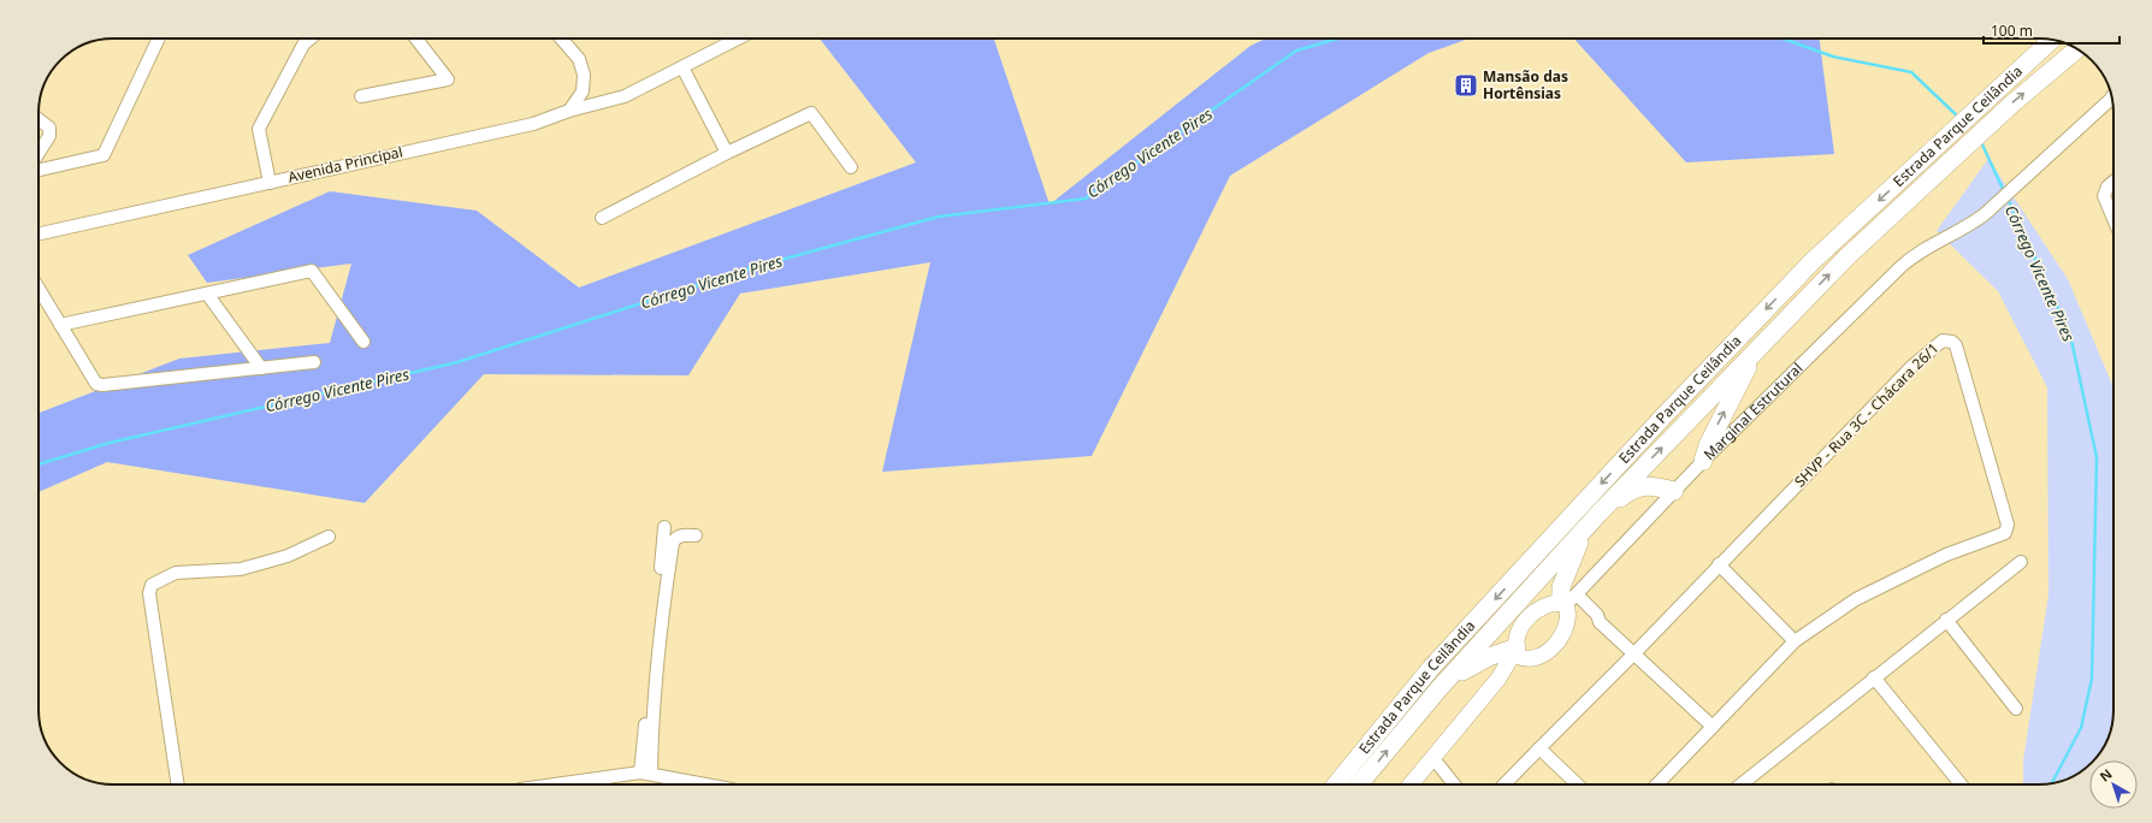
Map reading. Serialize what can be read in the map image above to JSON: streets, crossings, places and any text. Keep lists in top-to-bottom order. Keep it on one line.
{"streets":{"highway":["Estrada Parque Ceilândia"],"street":["Avenida Principal","Marginal Estrutural","SHVP - Rua 3C - Chácara 26/1"]},"water":["Córrego Vicente Pires"],"places":{"building":["Mansão das Hortênsias"]},"scale_bar":"100 m","north":"top left"}
